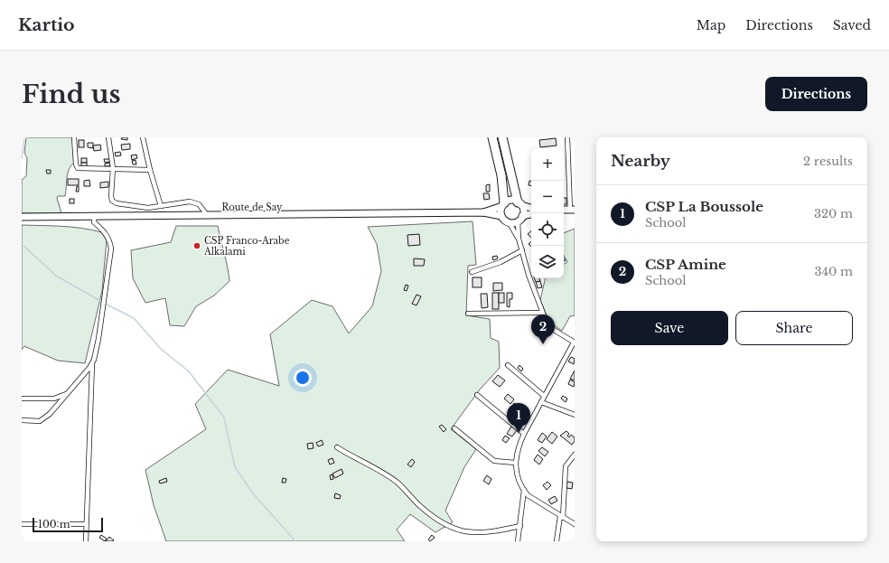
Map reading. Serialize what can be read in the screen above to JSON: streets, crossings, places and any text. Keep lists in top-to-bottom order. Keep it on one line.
{"streets":{"main road":["Route de Say"]},"places":["CSP Franco-Arabe Alkalami"],"scale_bar":"100 m","page":{"header":"Kartio","nav":["Map","Directions","Saved"],"buttons":["Directions",["Save","Share"]],"title":"Find us","heading":["Nearby","2 results"],"map_buttons":["+","−"],"list":[{"mark":"1","name":"CSP La Boussole","note":"School","value":"320 m"},{"mark":"2","name":"CSP Amine","note":"School","value":"340 m"}],"pins":["2","1"],"scale":"100 m"}}
